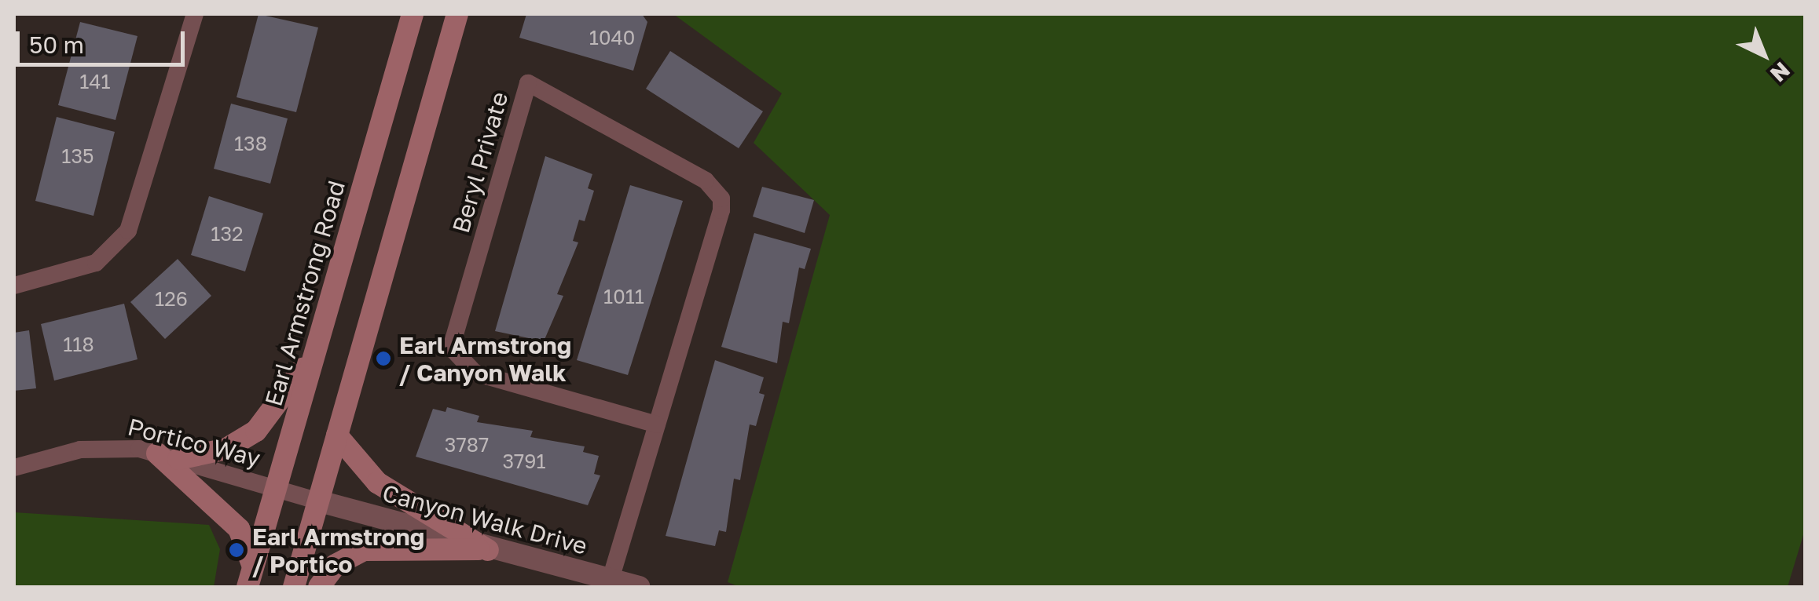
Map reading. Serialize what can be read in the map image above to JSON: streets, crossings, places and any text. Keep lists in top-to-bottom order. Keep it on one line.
{"streets":{"main road":["Earl Armstrong Road"],"street":["Beryl Private","Portico Way","Canyon Walk Drive"]},"crossings":[["Beryl Private","Canyon Walk Drive"],["Earl Armstrong Road","Portico Way"],["Portico Way","Canyon Walk Drive"]],"places":["Earl Armstrong / Canyon Walk","Earl Armstrong / Portico"],"house_numbers":["1040","141","138","135","132","1011","126","118","3787","3791"],"scale_bar":"50 m","north":"bottom right"}
